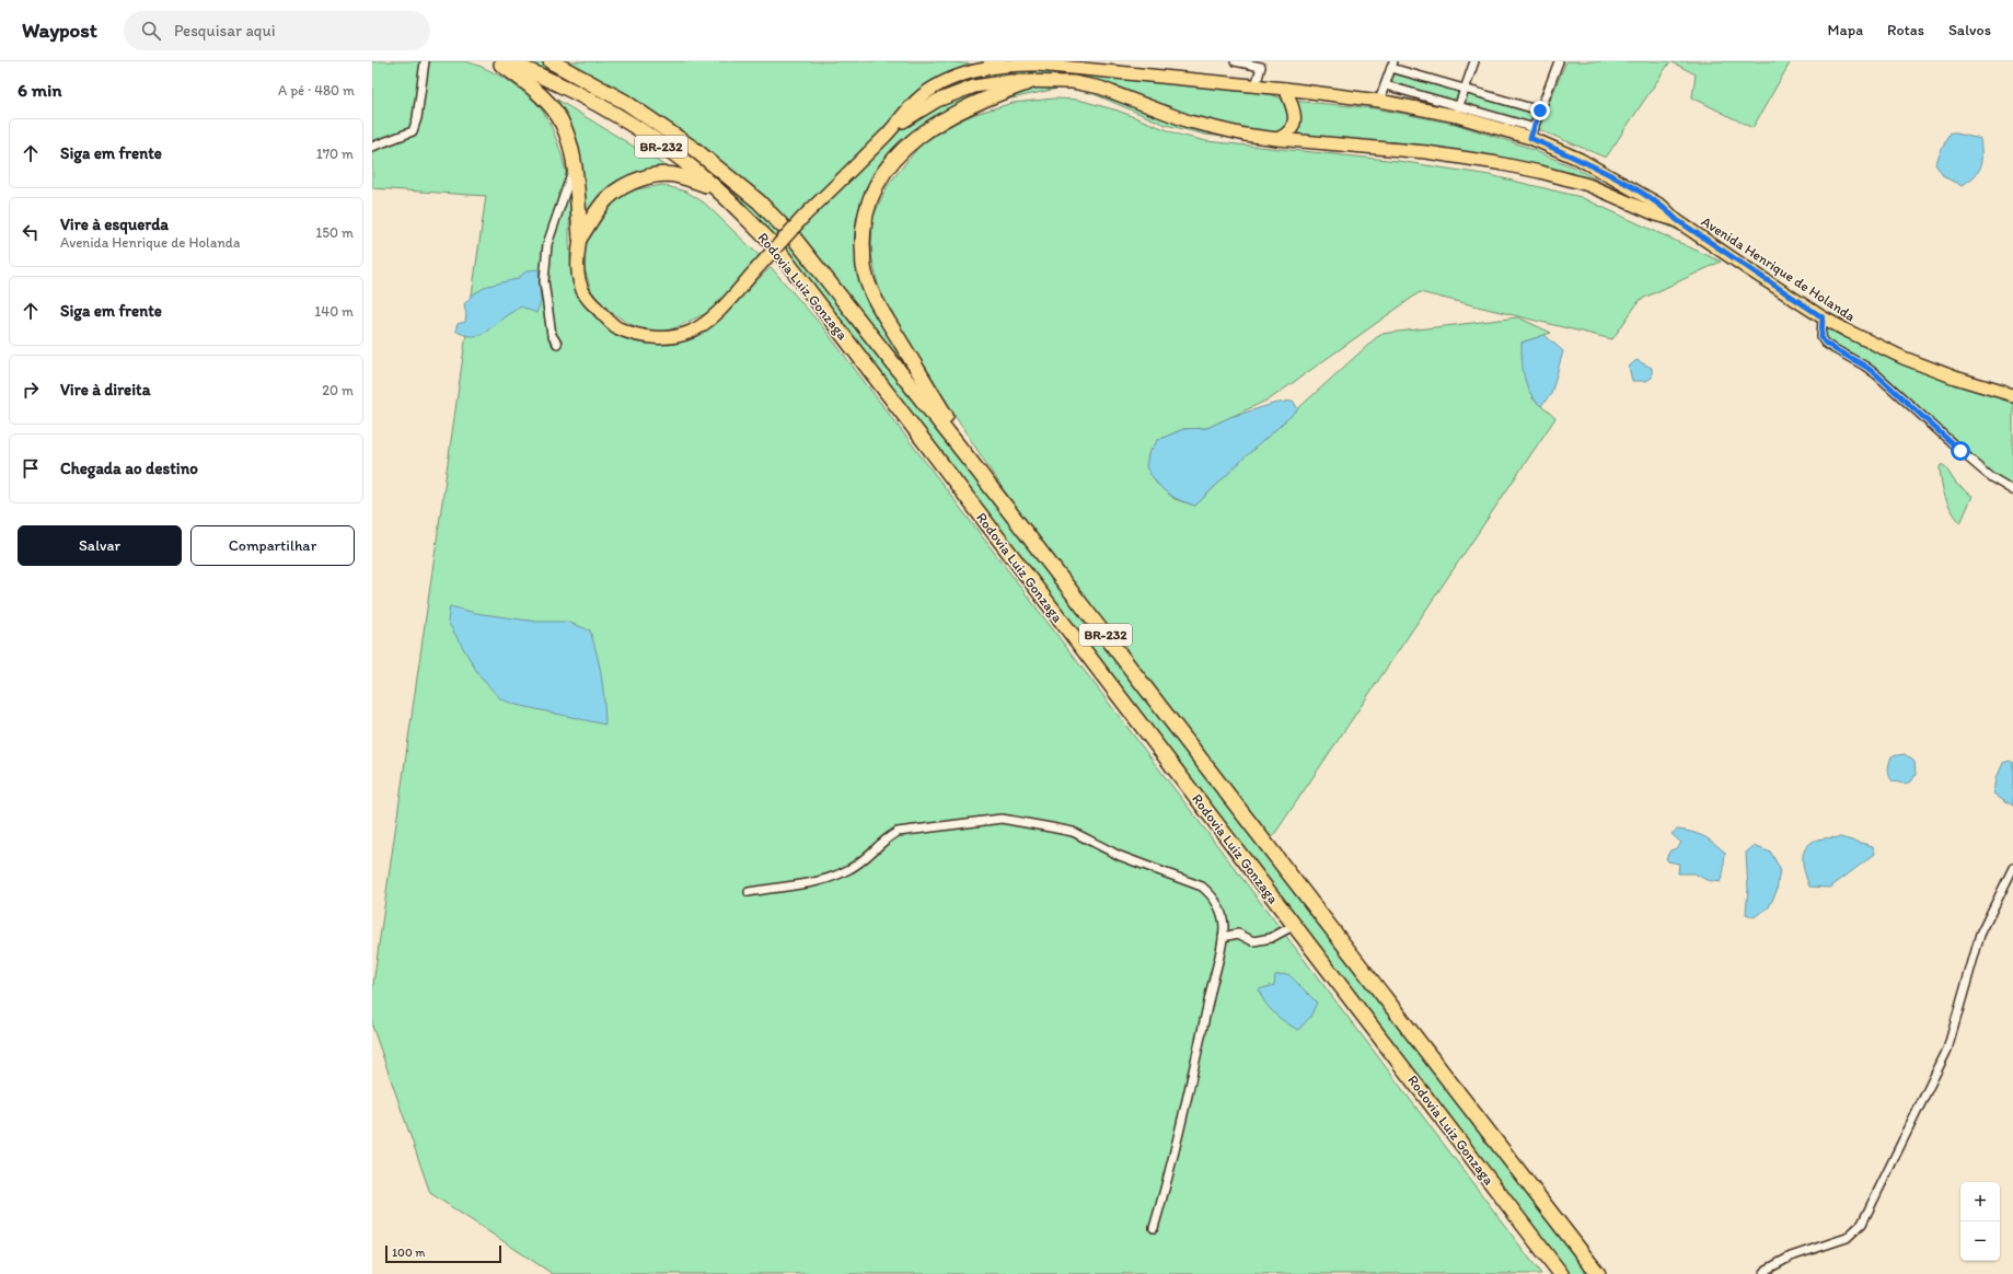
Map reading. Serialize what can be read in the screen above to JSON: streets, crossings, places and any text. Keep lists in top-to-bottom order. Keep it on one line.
{"streets":{"highway":["BR-232","Rodovia Luiz Gonzaga"],"main road":["Avenida Henrique de Holanda"]},"scale_bar":"100 m","page":{"header":"Waypost","search":"Pesquisar aqui","nav":["Mapa","Rotas","Salvos"],"heading":["6 min","A pé · 480 m"],"list":[["Siga em frente","170 m"],["Vire à esquerda","Avenida Henrique de Holanda","150 m"],["Siga em frente","140 m"],["Vire à direita","20 m"],"Chegada ao destino"],"buttons":["Salvar","Compartilhar"],"map_buttons":["+","−"],"scale":"100 m"}}
